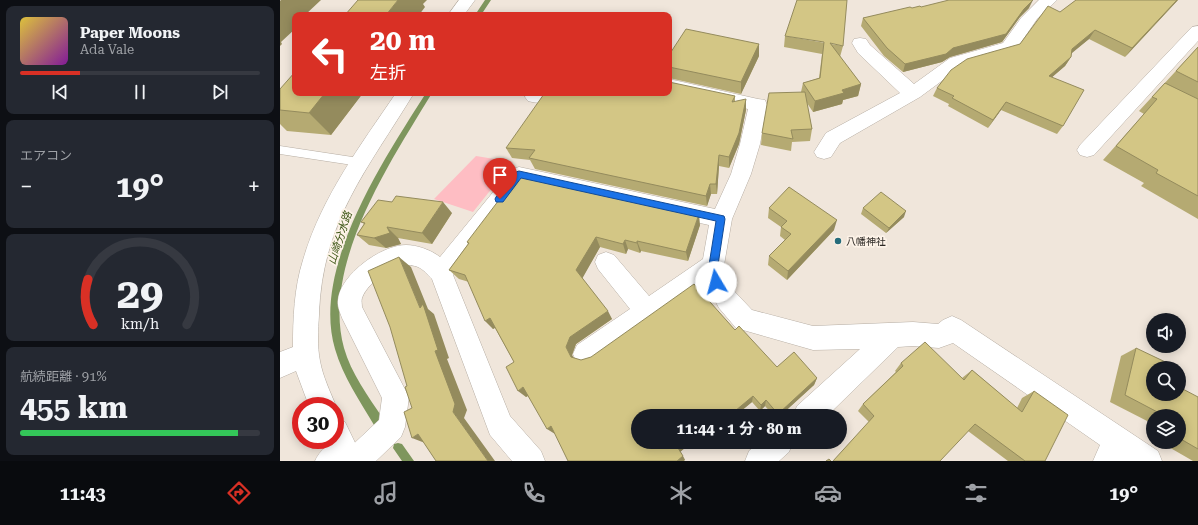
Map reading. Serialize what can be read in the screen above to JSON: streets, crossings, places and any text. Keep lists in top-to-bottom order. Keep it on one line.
{"water":["山崎分水路"],"places":["八幡神社"],"page":{"turn":["20 m","左折"],"song":["Paper Moons","Ada Vale"],"tile":["エアコン",["航続距離 · 91%","455 km"]],"heat":["−","19°","+"],"limit":"30","trip":"11:44 · 1 分 · 80 m","tabs":["11:43","19°"],"gauge":["29","km/h"]}}
